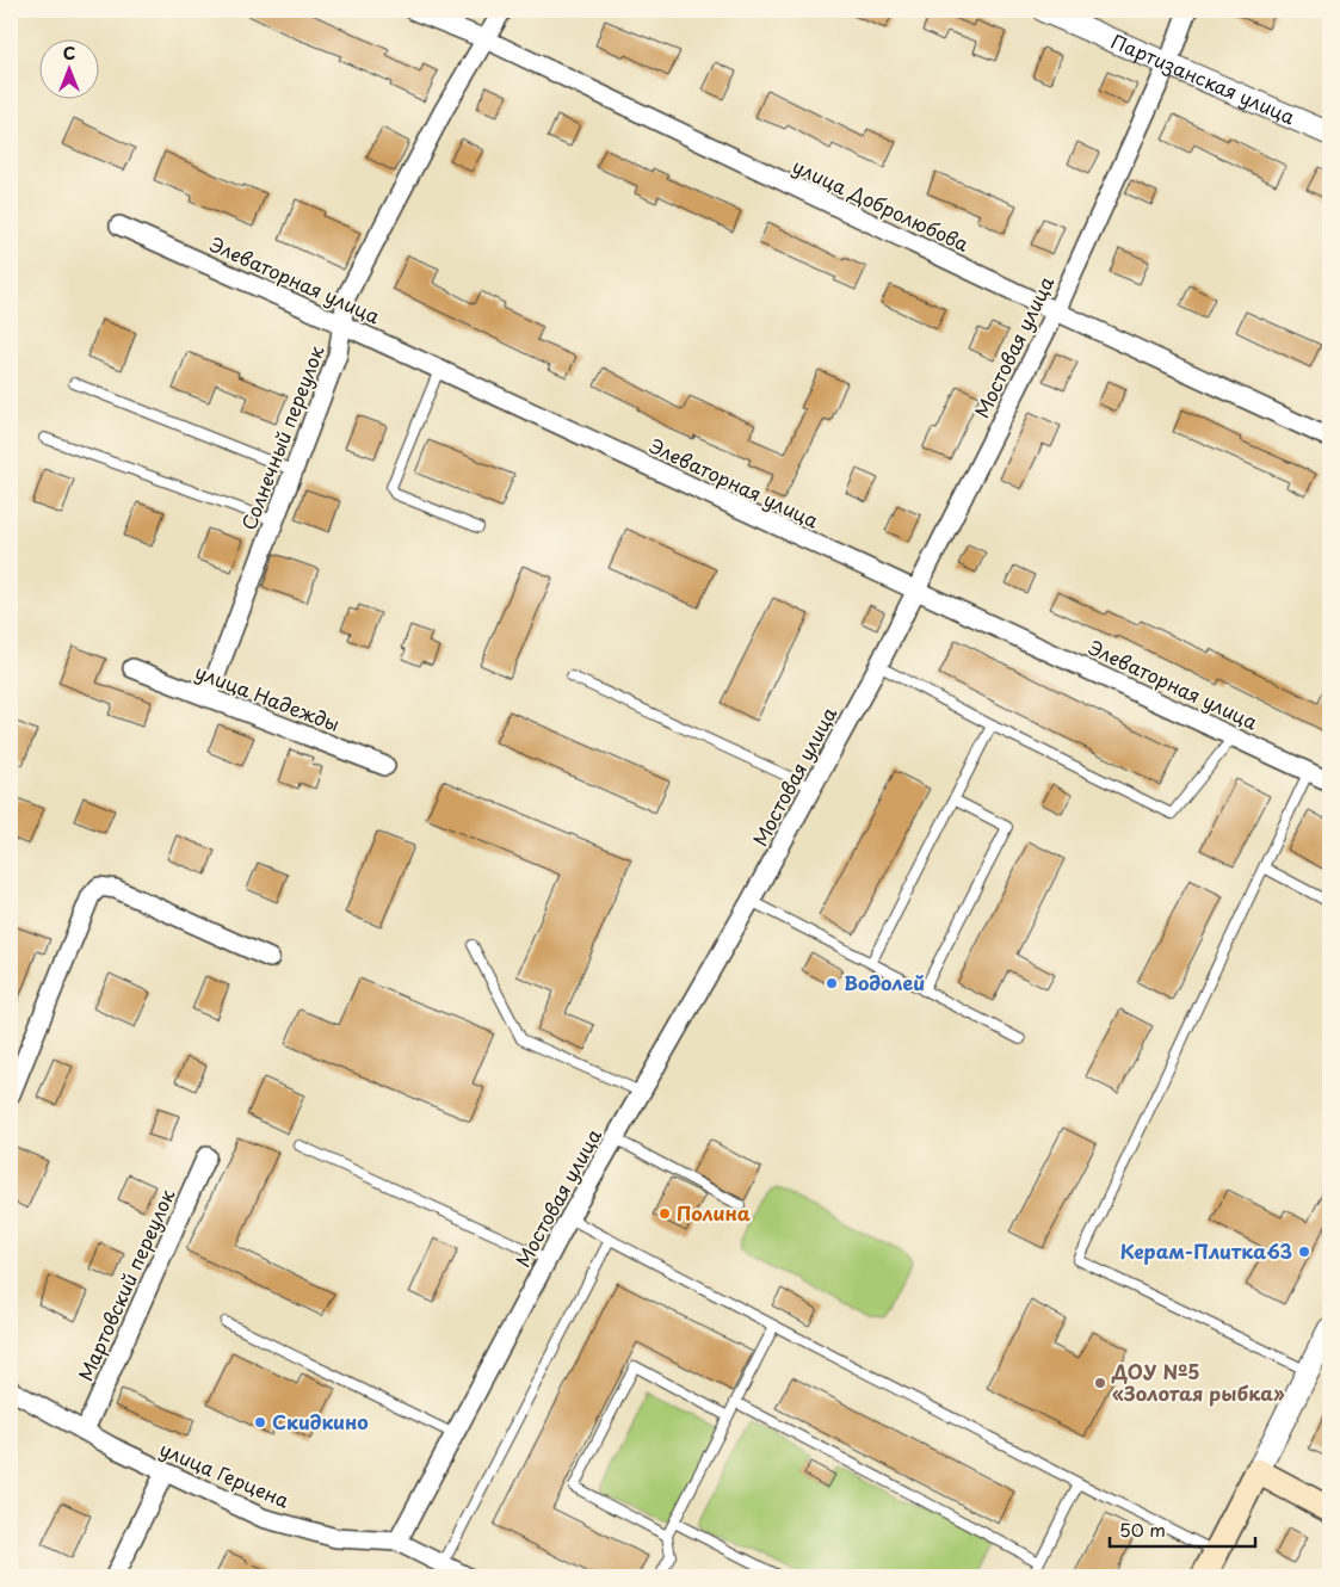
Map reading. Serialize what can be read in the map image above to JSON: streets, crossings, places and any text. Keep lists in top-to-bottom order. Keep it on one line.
{"streets":{"street":["Партизанская улица","улица Добролюбова","Элеваторная улица","Мостовая улица","Солнечный переулок","улица Надежды","Мартовский переулок","улица Герцена"]},"crossings":[["Партизанская улица","Мостовая улица"],["улица Добролюбова","Мостовая улица"],["улица Добролюбова","Солнечный переулок"],["Элеваторная улица","Мостовая улица"],["Элеваторная улица","Солнечный переулок"],["Мостовая улица","улица Герцена"],["Солнечный переулок","улица Надежды"],["Мартовский переулок","улица Герцена"]],"places":["Водолей","Полина","Керам-Плитка63","ДОУ №5 «Золотая рыбка»","Скидкино"],"scale_bar":"50 m","north":"top"}
